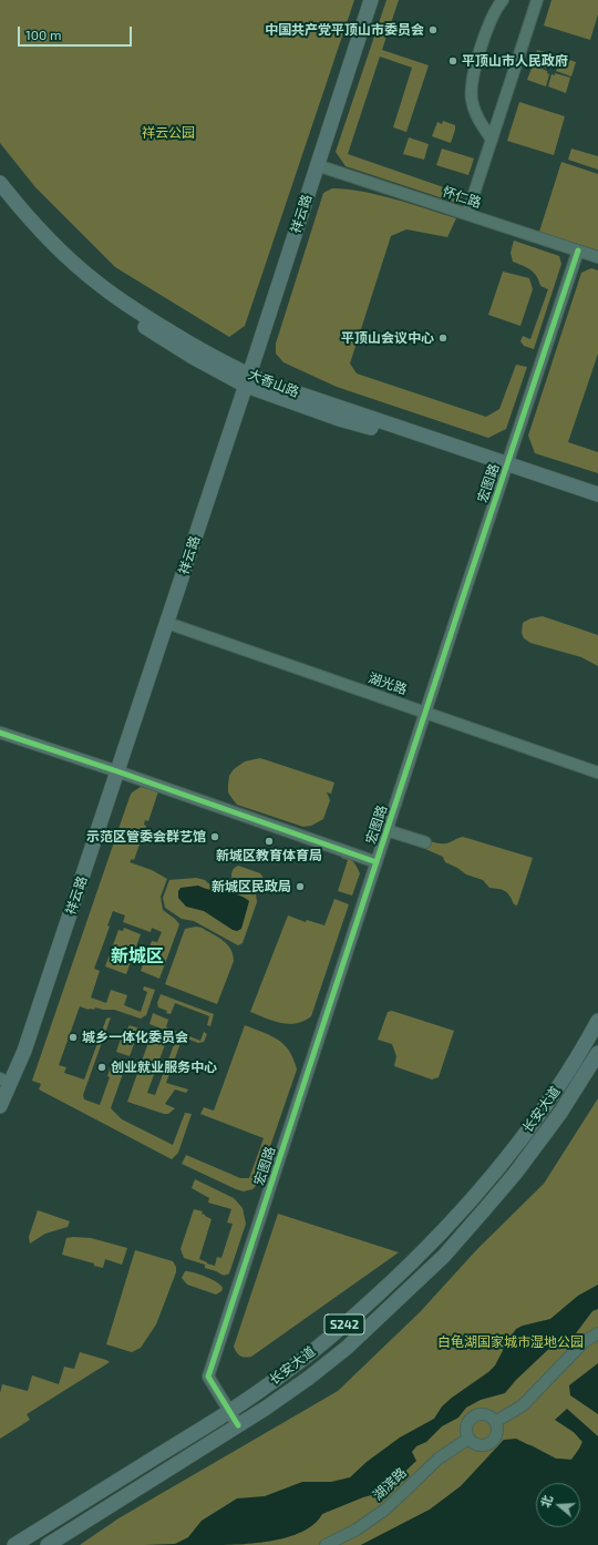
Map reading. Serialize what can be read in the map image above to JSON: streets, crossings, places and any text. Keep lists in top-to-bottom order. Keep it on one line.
{"streets":{"main road":["祥云路","大香山路","长安大道","S242"],"street":["怀仁路","宏图路","湖光路","湖滨路"]},"crossings":[["怀仁路","祥云路"],["怀仁路","宏图路"],["祥云路","大香山路"],["祥云路","湖光路"],["大香山路","宏图路"],["宏图路","湖光路"],["宏图路","长安大道"]],"districts":["新城区"],"parks":["祥云公园","白龟湖国家城市湿地公园"],"places":["中国共产党平顶山市委员会","平顶山市人民政府","平顶山会议中心","示范区管委会群艺馆","新城区教育体育局","新城区民政局","城乡一体化委员会","创业就业服务中心"],"scale_bar":"100 m","north":"left"}
